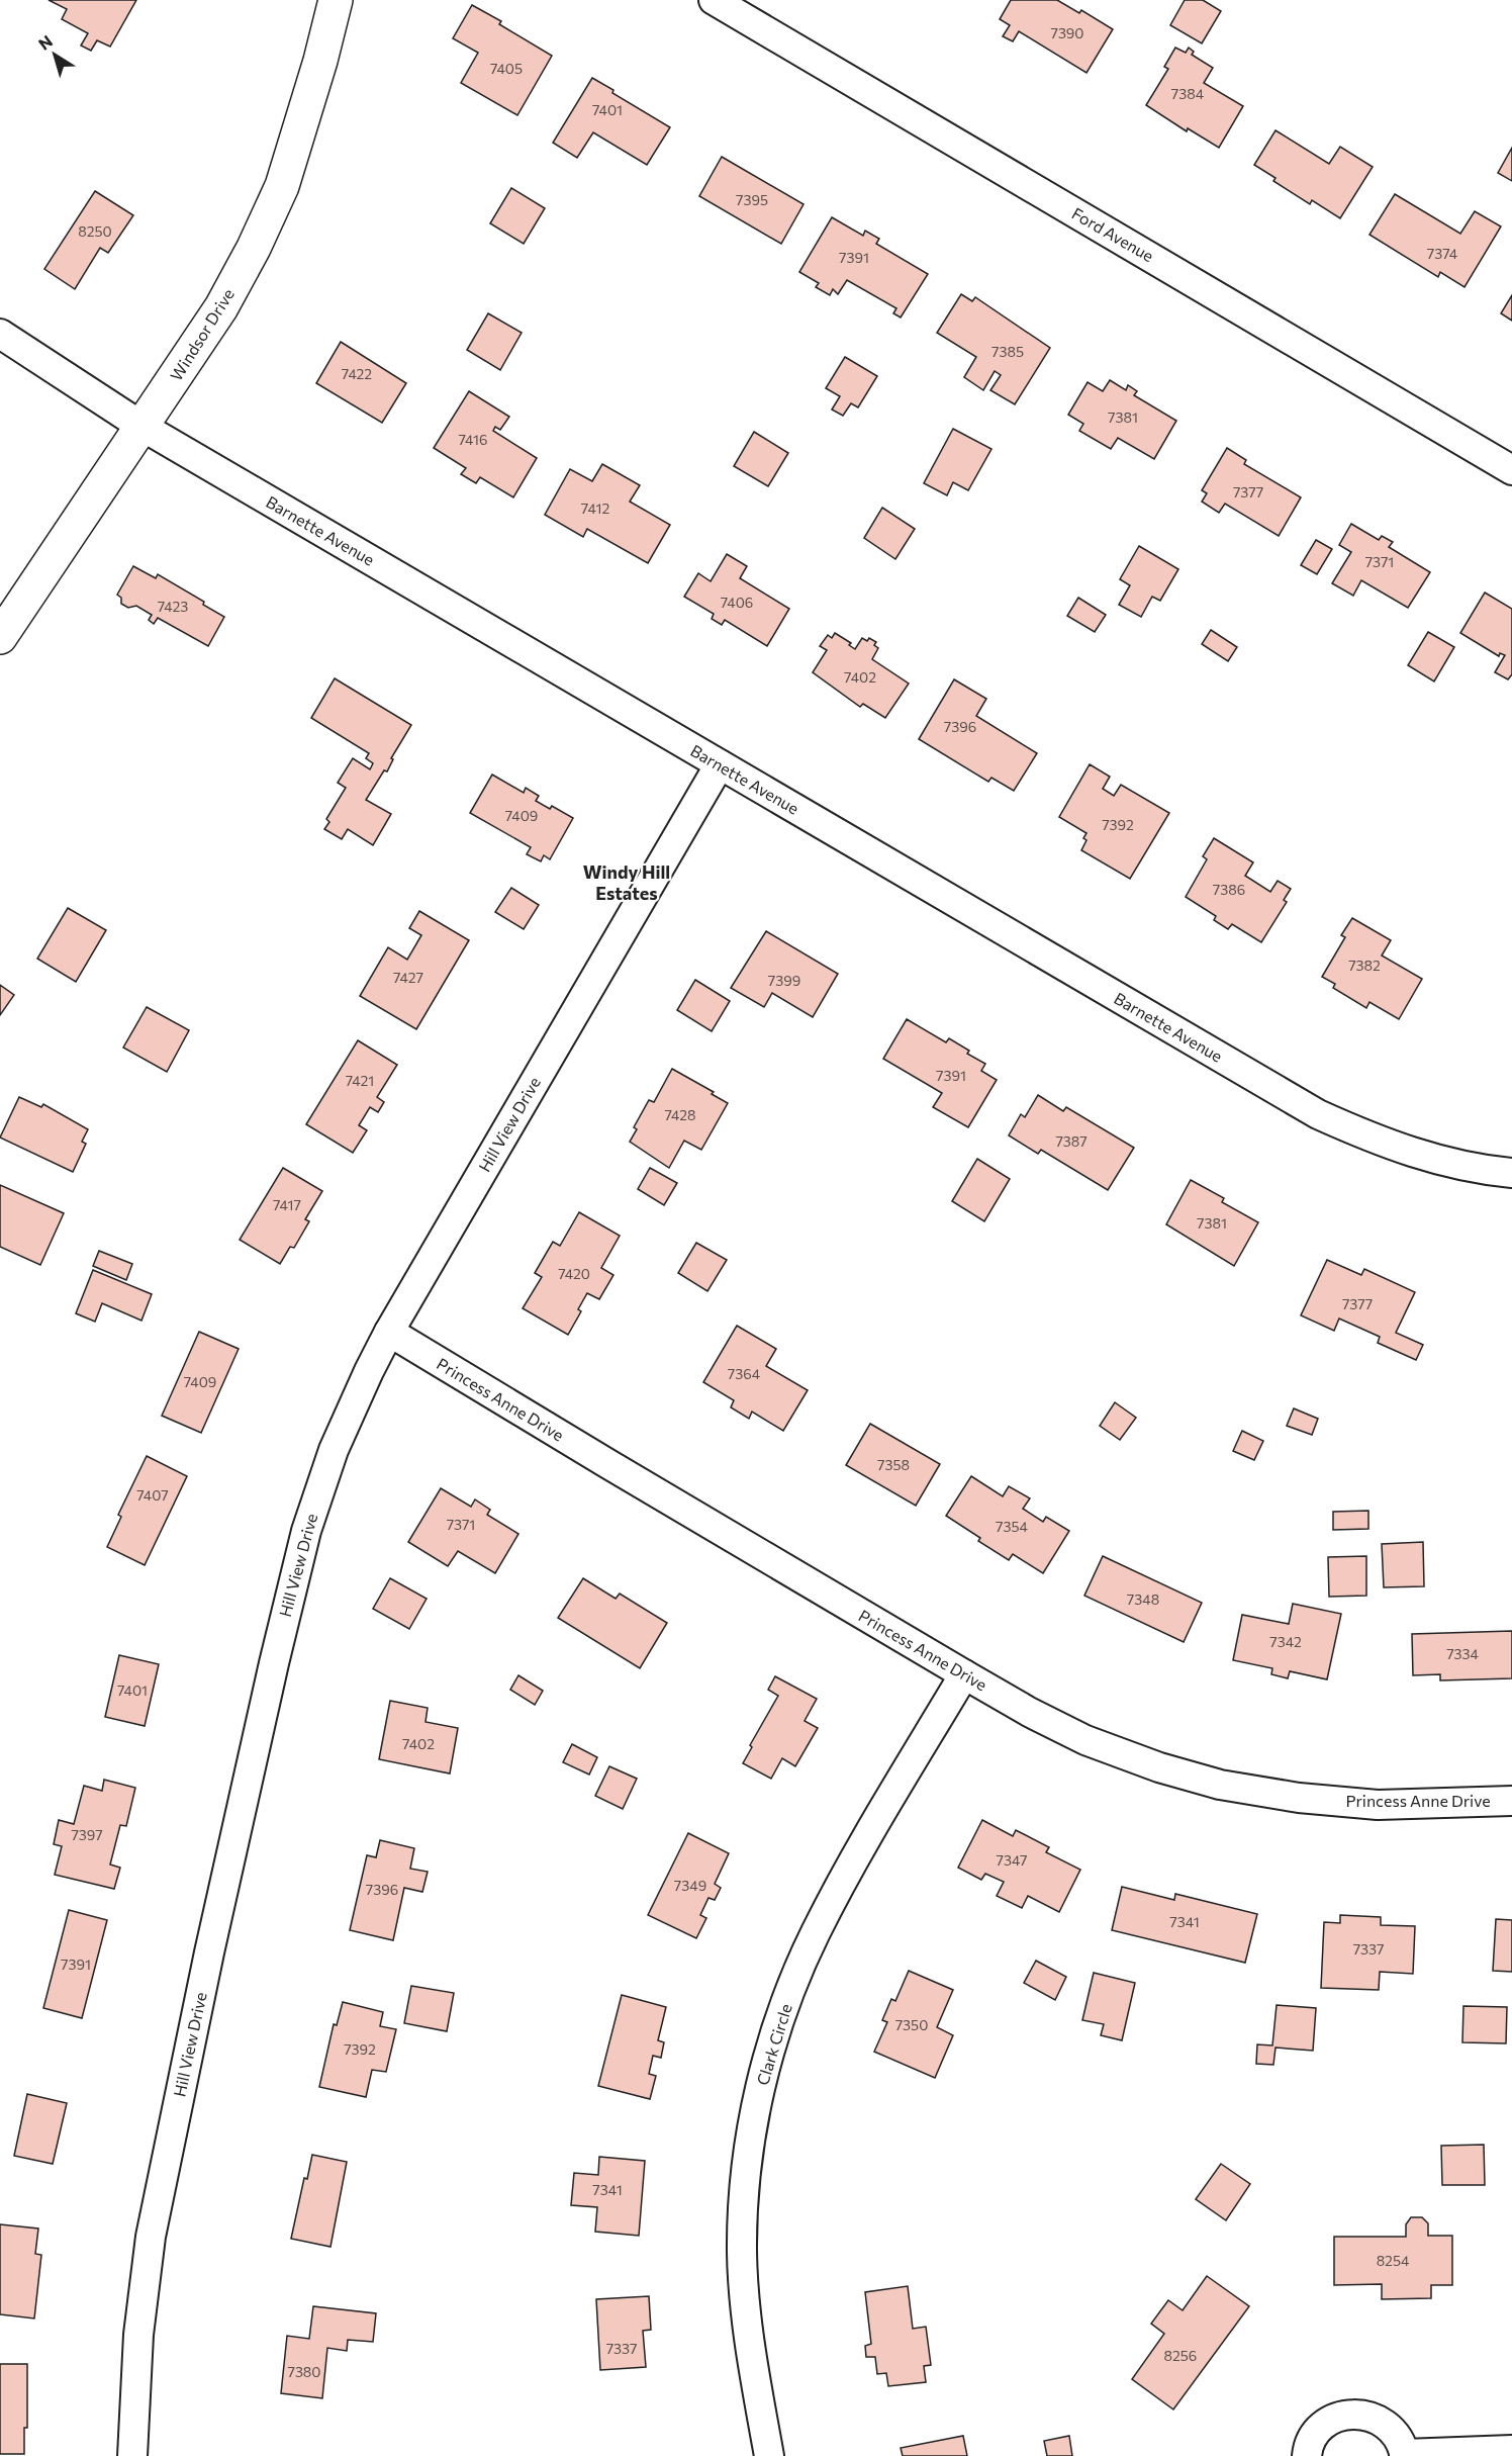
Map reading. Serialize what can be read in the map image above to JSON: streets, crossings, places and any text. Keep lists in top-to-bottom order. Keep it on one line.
{"streets":{"street":["Ford Avenue","Windsor Drive","Barnette Avenue","Hill View Drive","Princess Anne Drive","Clark Circle"]},"crossings":[["Windsor Drive","Barnette Avenue"],["Barnette Avenue","Hill View Drive"],["Hill View Drive","Princess Anne Drive"],["Princess Anne Drive","Clark Circle"]],"districts":["Windy Hill Estates"],"house_numbers":["7390","7405","7384","7401","7395","8250","7374","7391","7385","7422","7381","7416","7377","7412","7371","7406","7423","7402","7396","7409","7392","7386","7382","7427","7399","7391","7421","7428","7387","7417","7381","7420","7377","7364","7409","7358","7407","7371","7354","7348","7342","7334","7401","7402","7397","7347","7349","7396","7341","7337","7391","7350","7392","7341","8254","7337","8256","7380"],"north":"top left"}
